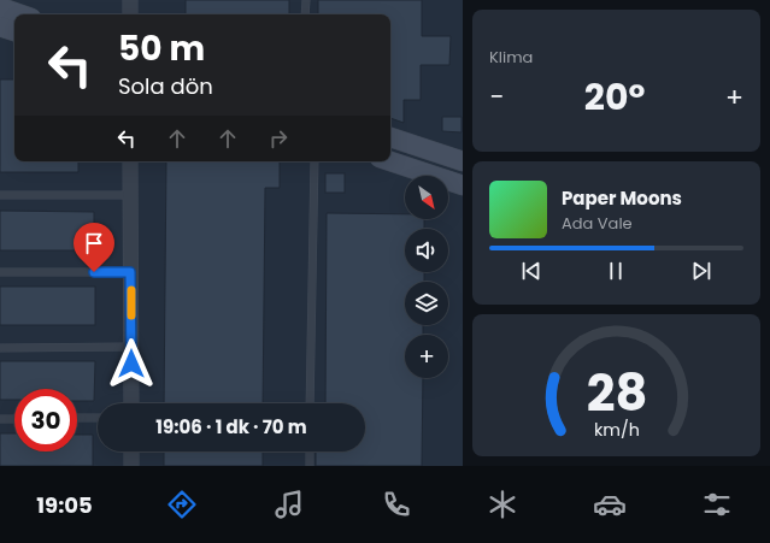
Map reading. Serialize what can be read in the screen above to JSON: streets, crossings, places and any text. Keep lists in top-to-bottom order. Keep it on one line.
{"north":"bottom right","page":{"tile":"Klima","turn":["50 m","Sola dön"],"heat":["−","20°","+"],"map_buttons":"+","song":["Paper Moons","Ada Vale"],"limit":"30","trip":"19:06 · 1 dk · 70 m","tabs":"19:05","gauge":["28","km/h"]}}
